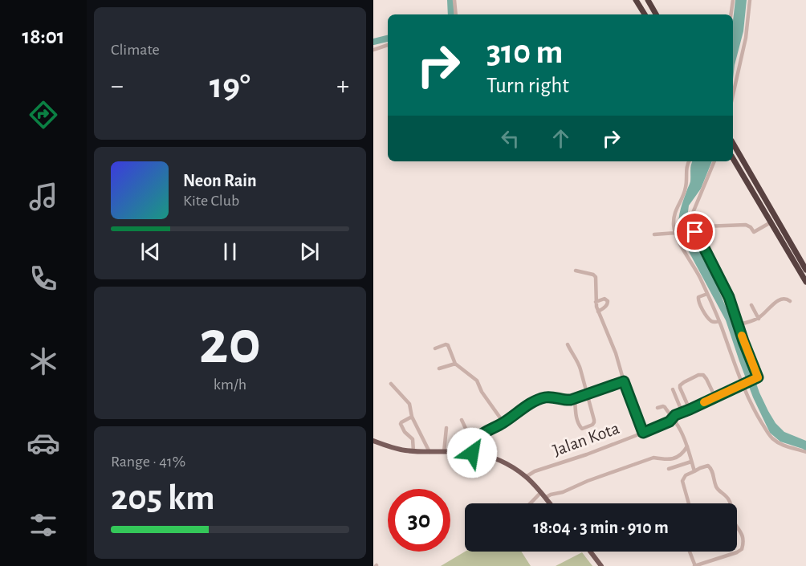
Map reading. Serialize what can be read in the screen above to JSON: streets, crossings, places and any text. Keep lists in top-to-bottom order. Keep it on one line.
{"streets":{"street":["Jalan Kota"]},"page":{"tabs":"18:01","tile":["Climate",["20","km/h"],["Range · 41%","205 km"]],"turn":["310 m","Turn right"],"heat":["−","19°","+"],"song":["Neon Rain","Kite Club"],"limit":"30","trip":"18:04 · 3 min · 910 m"}}
